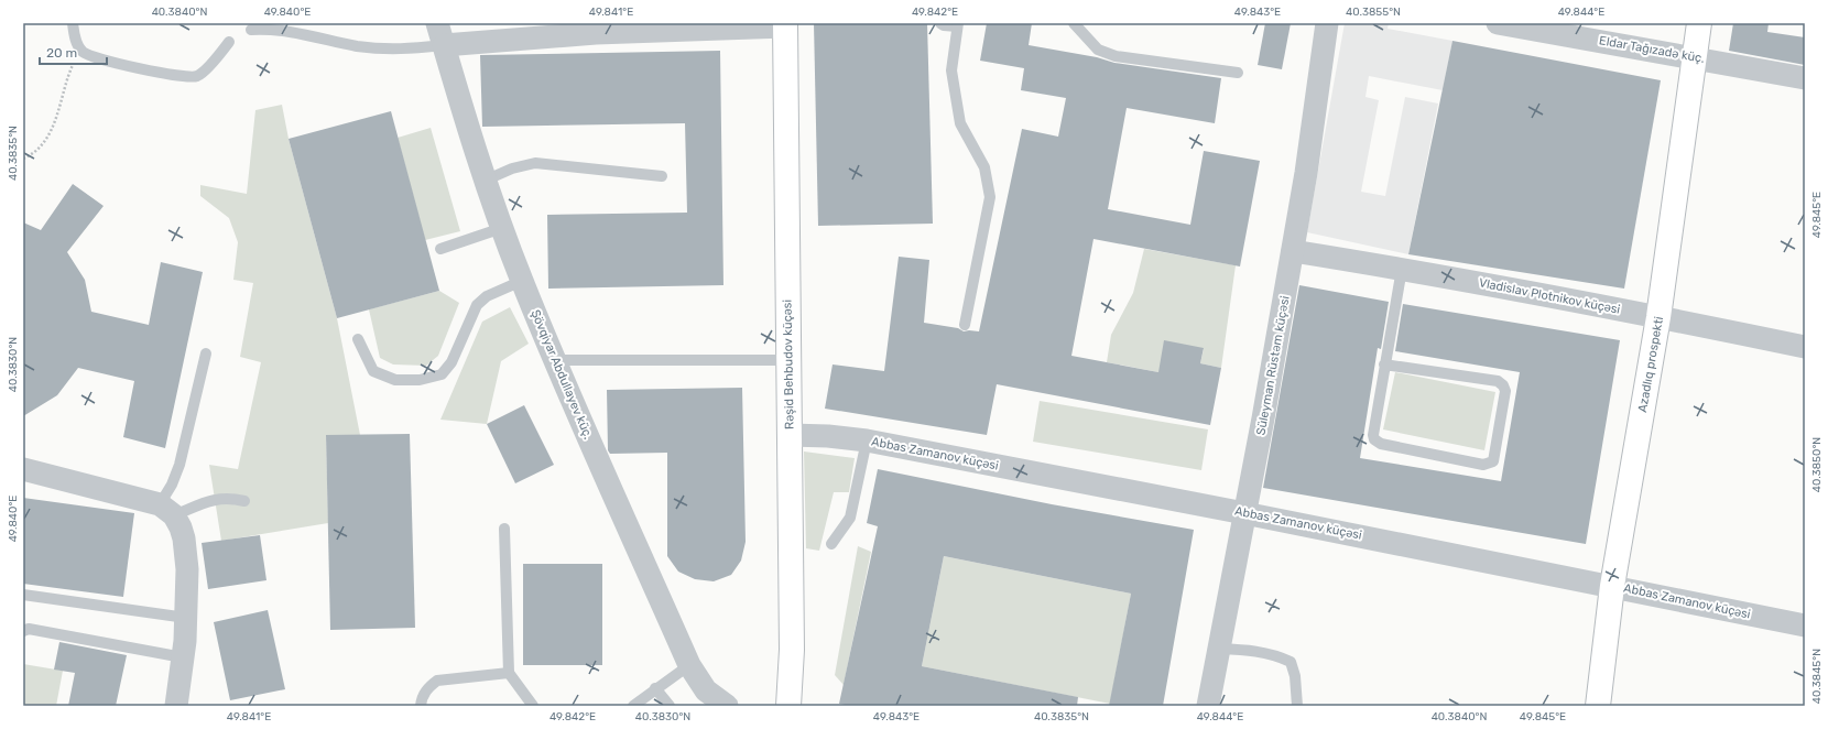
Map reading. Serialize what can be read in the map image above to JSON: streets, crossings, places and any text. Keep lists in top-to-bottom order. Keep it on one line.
{"streets":{"main road":["Rəşid Behbudov küçəsi","Azadlıq prospekti"],"street":["Eldar Tağızadə küç.","Vladislav Plotnikov küçəsi","Süleyman Rüstəm küçəsi","Şövqiyar Abdullayev küç.","Abbas Zamanov küçəsi"]},"crossings":[["Eldar Tağızadə küç.","Azadlıq prospekti"],["Vladislav Plotnikov küçəsi","Azadlıq prospekti"],["Vladislav Plotnikov küçəsi","Süleyman Rüstəm küçəsi"],["Rəşid Behbudov küçəsi","Abbas Zamanov küçəsi"],["Azadlıq prospekti","Abbas Zamanov küçəsi"],["Süleyman Rüstəm küçəsi","Abbas Zamanov küçəsi"]],"scale_bar":"20 m","coordinates":["40.3840°N","49.840°E","49.841°E","49.842°E","49.843°E","40.3855°N","49.844°E","40.3835°N","49.845°E","40.3830°N","40.3850°N","40.3845°N"]}
